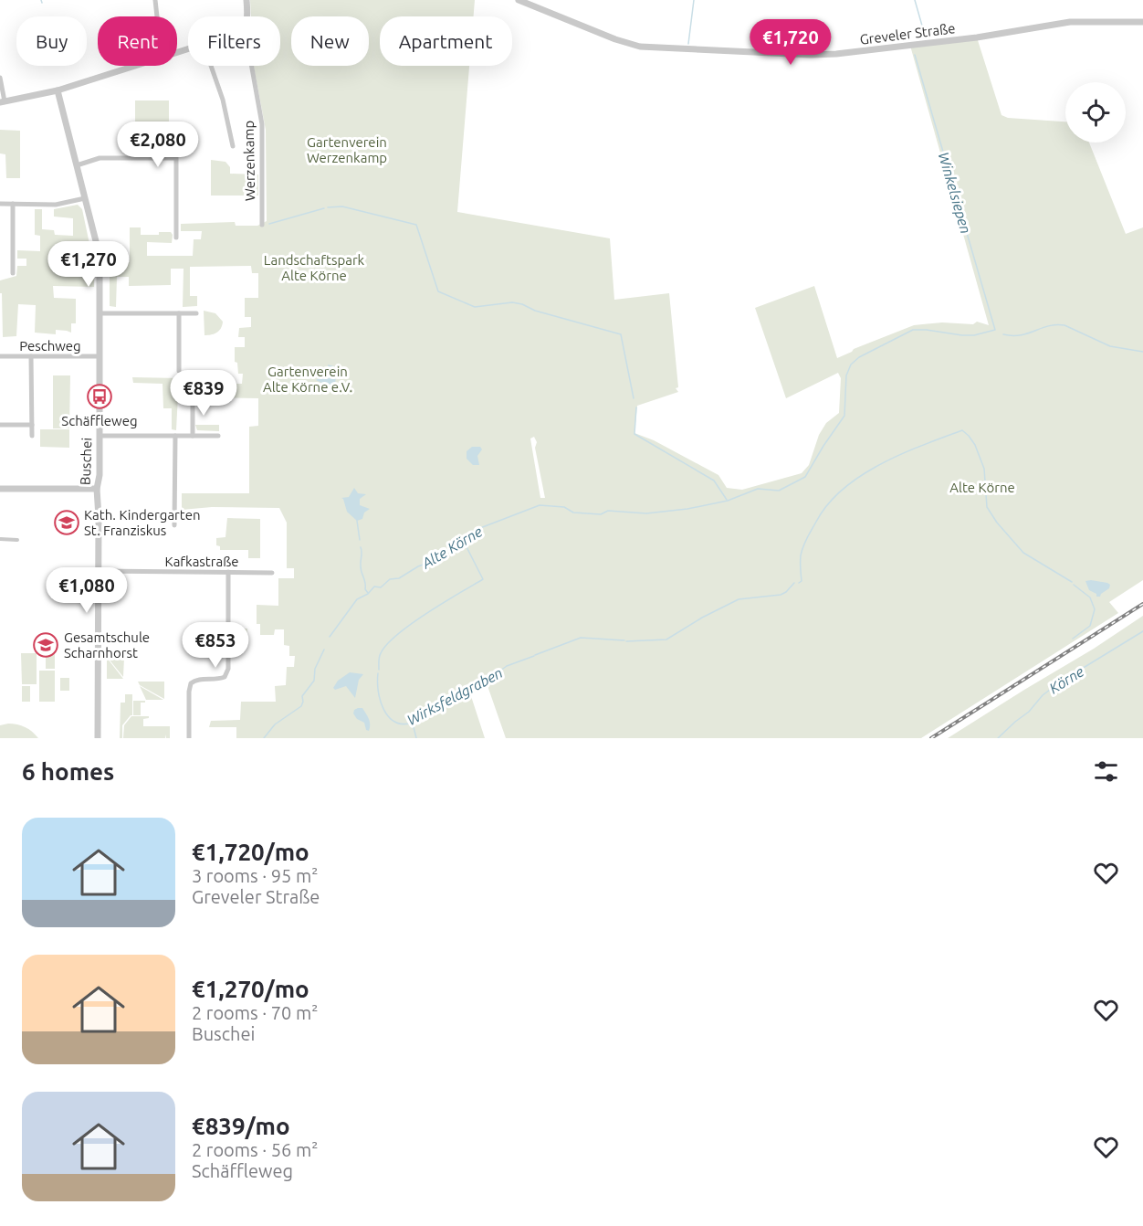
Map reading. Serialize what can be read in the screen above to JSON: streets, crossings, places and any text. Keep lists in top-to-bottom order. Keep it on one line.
{"streets":{"street":["Greveler Straße","Werzenkamp","Peschweg","Buschei","Kafkastraße"]},"crossings":[["Peschweg","Buschei"],["Buschei","Kafkastraße"]],"water":["Winkelsiepen","Alte Körne","Körne","Wirksfeldgraben"],"parks":["Gartenverein Werzenkamp","Landschaftspark Alte Körne","Gartenverein Alte Körne e.V.","Alte Körne"],"places":{"bus stop":["Schäffleweg"],"school or university":["Kath. Kindergarten St. Franziskus","Gesamtschule Scharnhorst"]},"page":{"chip":["Buy","Rent","Filters","New","Apartment"],"price":["€1,720","€2,080","€1,270","€839","€1,080","€853"],"heading":"6 homes","list":[{"name":"€1,720/mo","note":"3 rooms · 95 m² · Greveler Straße"},{"name":"€1,270/mo","note":"2 rooms · 70 m² · Buschei"},{"name":"€839/mo","note":"2 rooms · 56 m² · Schäffleweg"}]}}
